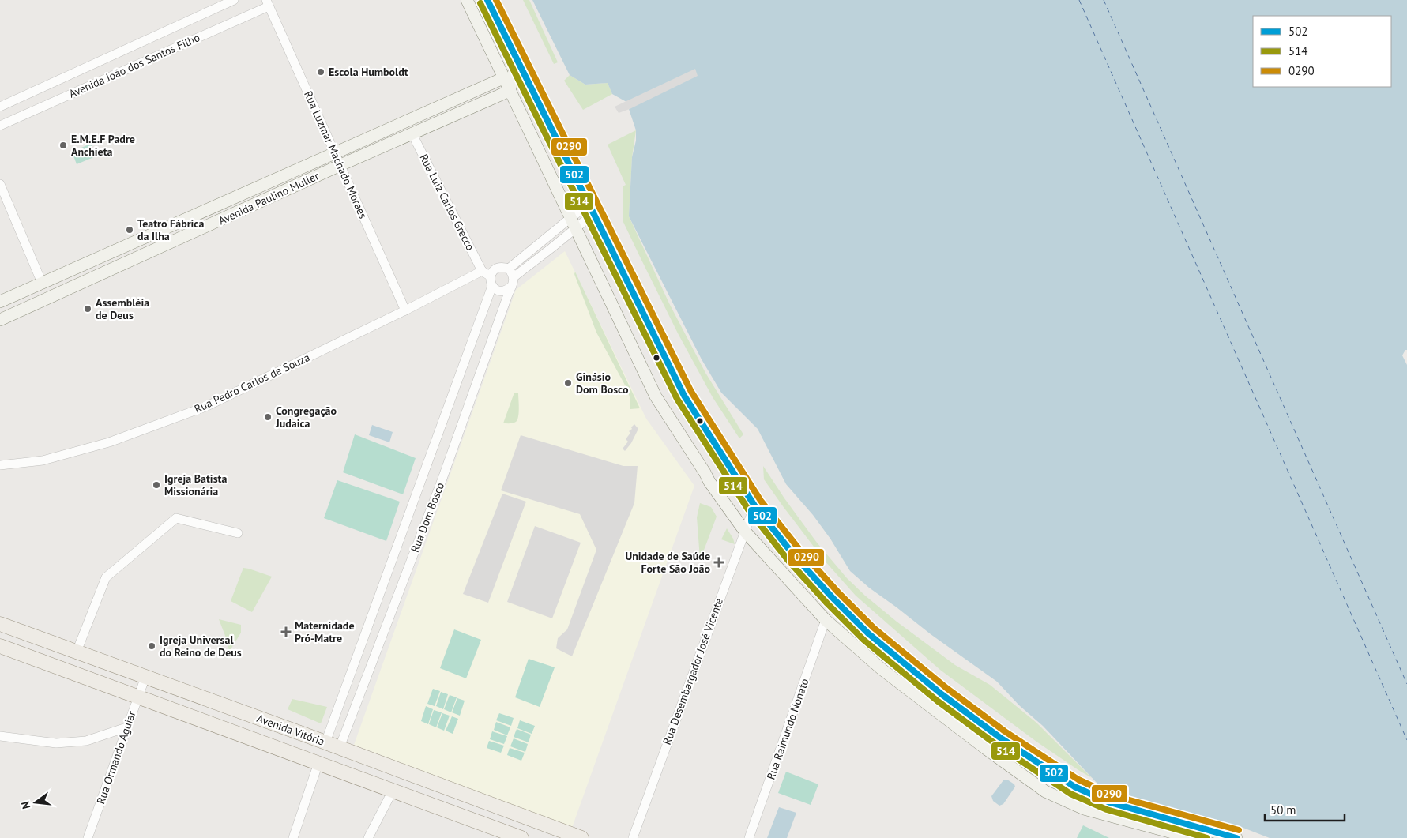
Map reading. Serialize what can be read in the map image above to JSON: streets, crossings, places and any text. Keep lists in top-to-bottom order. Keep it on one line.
{"streets":{"main road":["Avenida Paulino Muller","Avenida Vitória"],"street":["Avenida João dos Santos Filho","Rua Luzmar Machado Moraes","Rua Luiz Carlos Grecco","Rua Pedro Carlos de Souza","Rua Dom Bosco","Rua Desembargador José Vicente","Rua Raimundo Nonato","Rua Ormando Aguiar"]},"crossings":[["Avenida João dos Santos Filho","Rua Luzmar Machado Moraes"],["Rua Luzmar Machado Moraes","Avenida Paulino Muller"],["Rua Luzmar Machado Moraes","Rua Pedro Carlos de Souza"],["Avenida Paulino Muller","Rua Luiz Carlos Grecco"],["Rua Luiz Carlos Grecco","Rua Pedro Carlos de Souza"],["Rua Dom Bosco","Avenida Vitória"],["Avenida Vitória","Rua Ormando Aguiar"]],"places":{"other":["Escola Humboldt","E.M.E.F Padre Anchieta","Teatro Fábrica da Ilha","Assembléia de Deus","Ginásio Dom Bosco","Congregação Judaica","Igreja Batista Missionária","Igreja Universal do Reino de Deus"],"health":["Unidade de Saúde Forte São João","Maternidade Pró-Matre"]},"lines":["transit line 502","transit line 0290","transit line 514"],"legend":["502","514","0290"],"scale_bar":"50 m","north":"left"}
